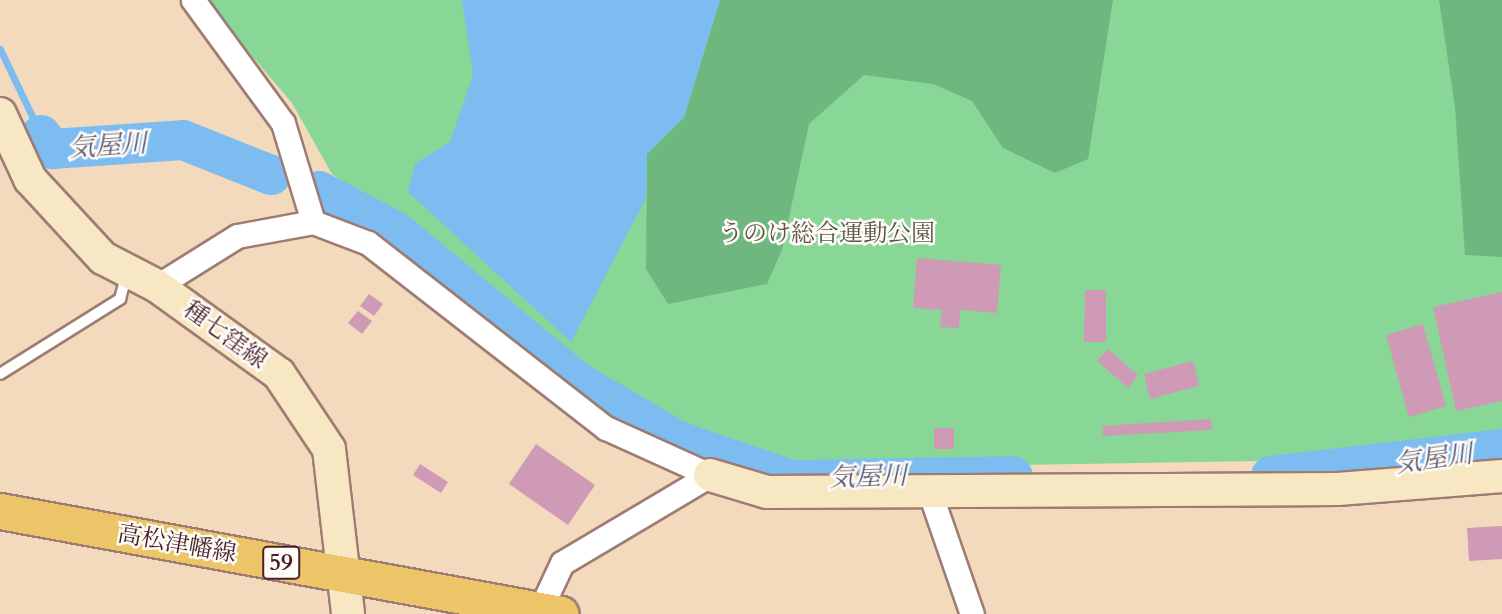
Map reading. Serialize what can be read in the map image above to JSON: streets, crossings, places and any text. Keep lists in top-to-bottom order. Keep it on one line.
{"streets":{"main road":["高松津幡線","59"],"street":["種七窪線"]},"crossings":[["種七窪線","高松津幡線"]],"water":["気屋川"],"parks":["うのけ総合運動公園"]}
